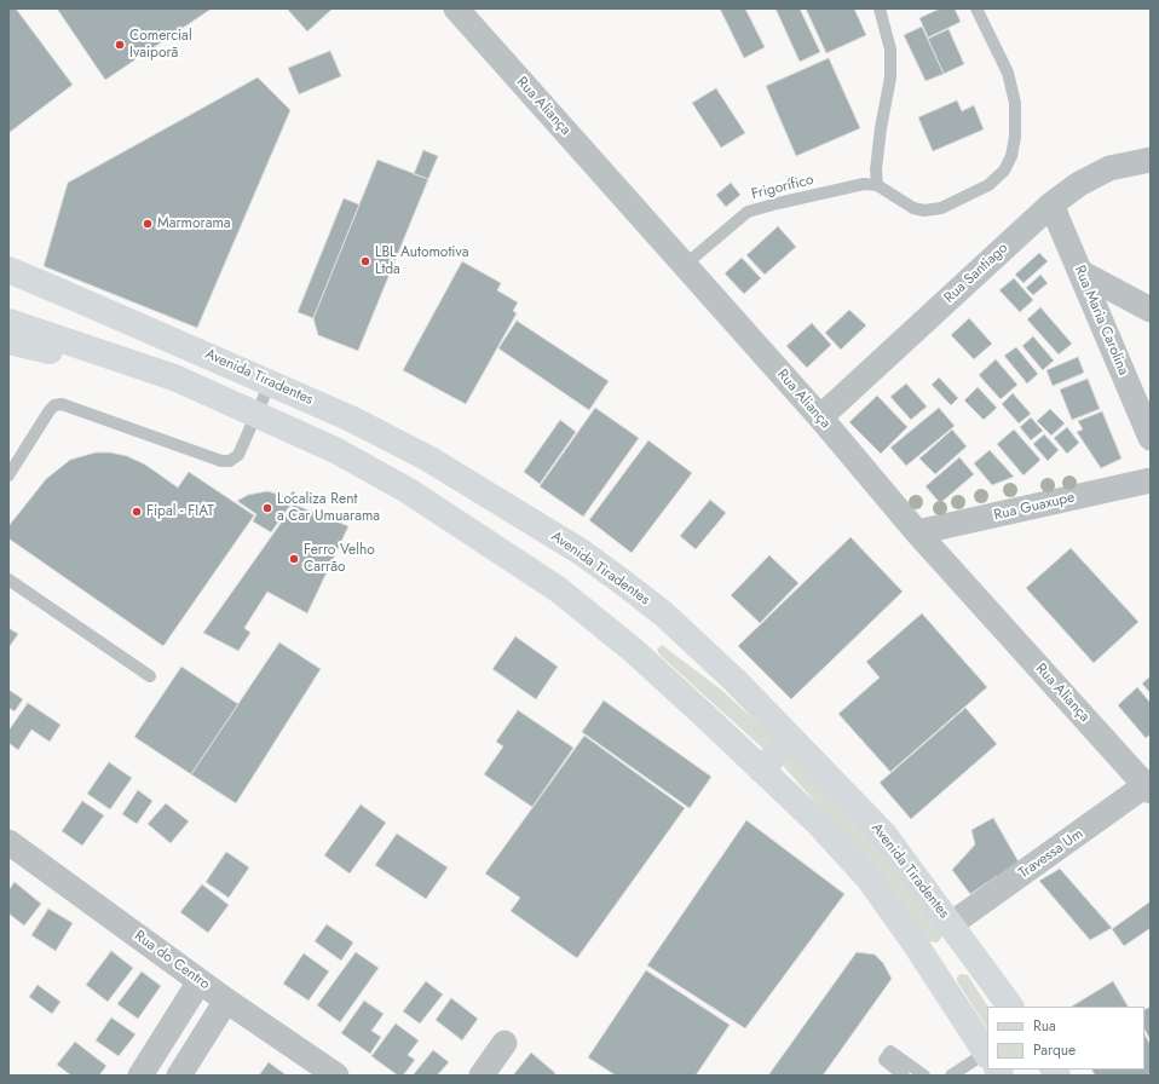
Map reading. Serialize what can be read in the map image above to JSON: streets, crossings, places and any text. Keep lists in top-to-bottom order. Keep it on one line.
{"streets":{"main road":["Avenida Tiradentes"],"street":["Rua Aliança","Rua Santiago","Rua Maria Carolina","Rua Guaxupe","Travessa Um","Rua do Centro"],"lane":["Frigorífico"]},"crossings":[["Rua Aliança","Frigorífico"],["Rua Aliança","Rua Santiago"],["Rua Aliança","Rua Guaxupe"],["Rua Aliança","Travessa Um"],["Rua Santiago","Rua Maria Carolina"],["Avenida Tiradentes","Travessa Um"]],"places":["Comercial Ivaiporã","Marmorama","LBL Automotiva Ltda","Localiza Rent a Car Umuarama","Fipal - FIAT","Ferro Velho Carrão"],"legend":["Rua","Parque"]}
